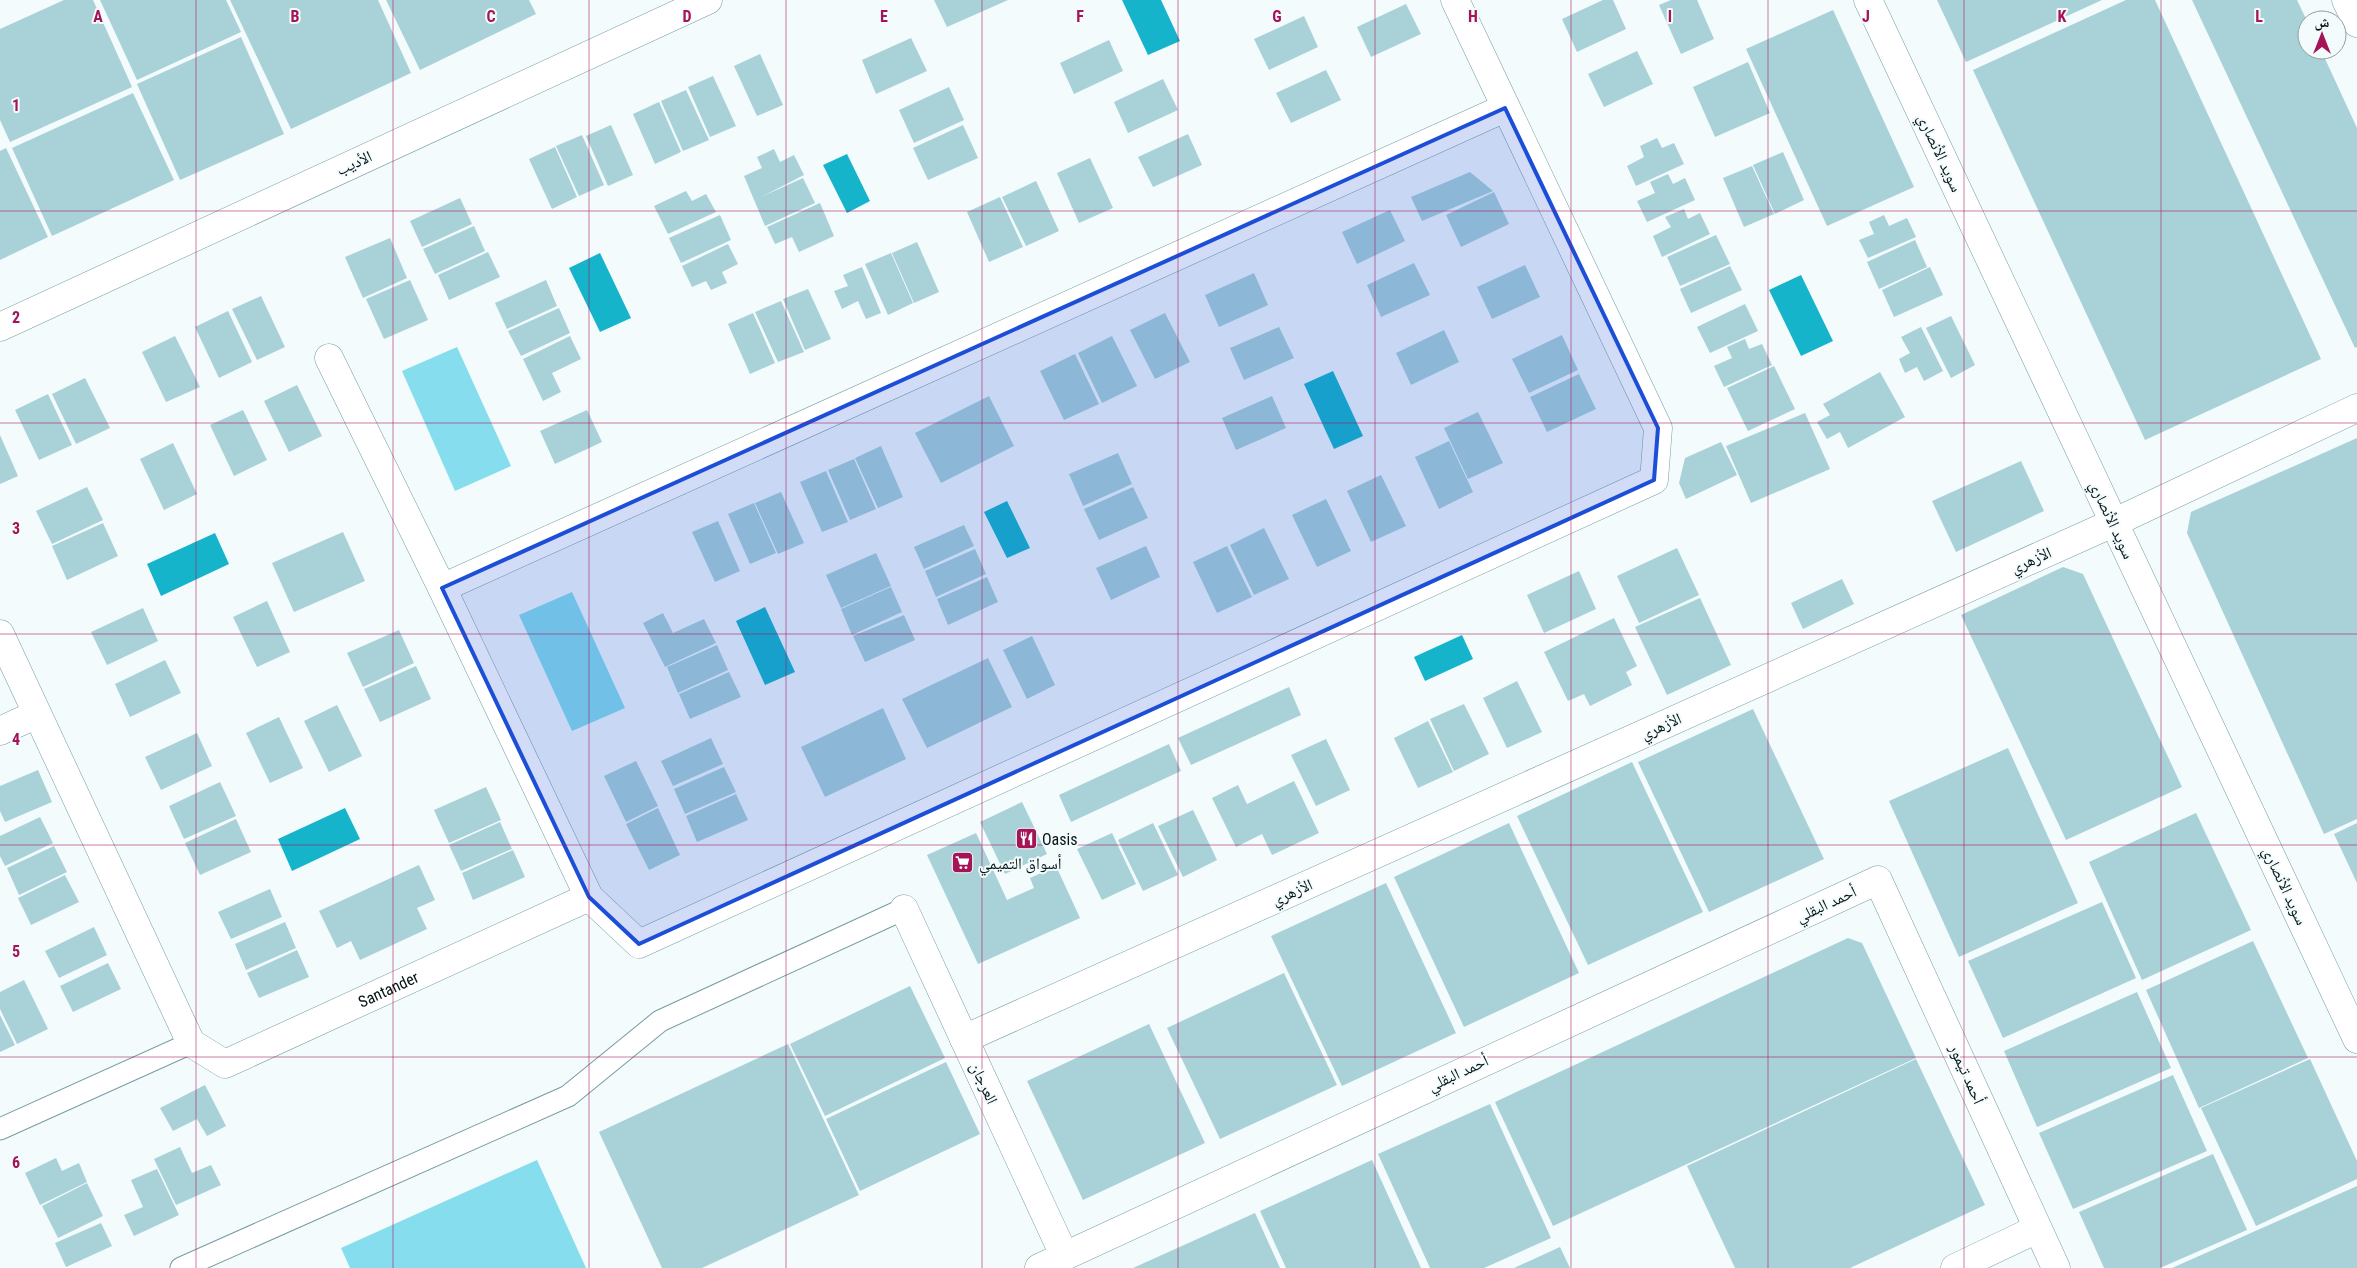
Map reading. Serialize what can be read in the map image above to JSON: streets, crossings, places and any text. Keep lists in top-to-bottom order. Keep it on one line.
{"streets":{"street":["سويد الأنصاري","الأديب","الأزهري","أحمد البقلي","Santander","أحمد تيمور","العرجان"]},"crossings":[["سويد الأنصاري","الأزهري"],["الأزهري","العرجان"],["أحمد البقلي","أحمد تيمور"],["أحمد البقلي","العرجان"]],"places":{"restaurant":["Oasis"],"supermarket":["أسواق التميمي"]},"north":"top","grid":{"columns":["A","B","C","D","E","F","G","H","I","J","K","L"],"rows":["1","2","3","4","5","6"]}}
